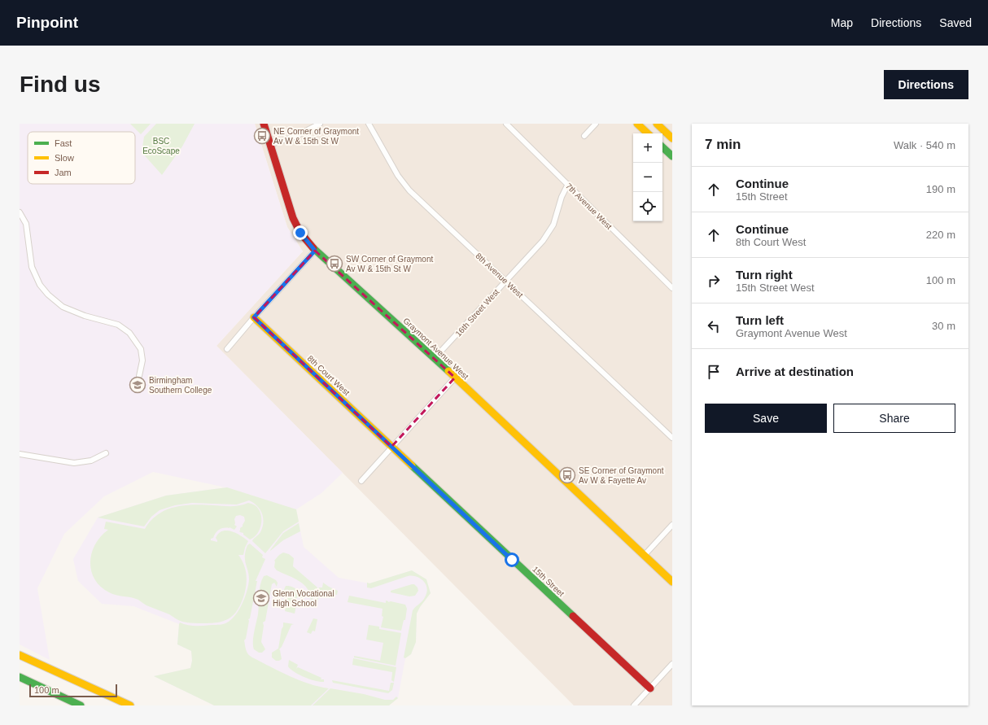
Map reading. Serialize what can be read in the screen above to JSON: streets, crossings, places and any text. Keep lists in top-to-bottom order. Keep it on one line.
{"streets":{"main road":["Graymont Avenue West","8th Court West","15th Street"],"street":["7th Avenue West","8th Avenue West","16th Street West"]},"crossings":[["7th Avenue West","16th Street West"],["8th Avenue West","16th Street West"],["16th Street West","Graymont Avenue West"],["8th Court West","15th Street"]],"parks":["BSC EcoScape"],"places":{"bus stop":["NE Corner of Graymont Av W & 15th St W","SW Corner of Graymont Av W & 15th St W","SE Corner of Graymont Av W & Fayette Av"],"school or university":["Birmingham Southern College","Glenn Vocational High School"]},"legend":["Fast","Slow","Jam"],"scale_bar":"100 m","page":{"header":"Pinpoint","nav":["Map","Directions","Saved"],"buttons":["Directions",["Save","Share"]],"title":"Find us","heading":["7 min","Walk · 540 m"],"map_buttons":["+","−"],"list":[["Continue","15th Street","190 m"],["Continue","8th Court West","220 m"],["Turn right","15th Street West","100 m"],["Turn left","Graymont Avenue West","30 m"],"Arrive at destination"],"scale":"100 m"}}
